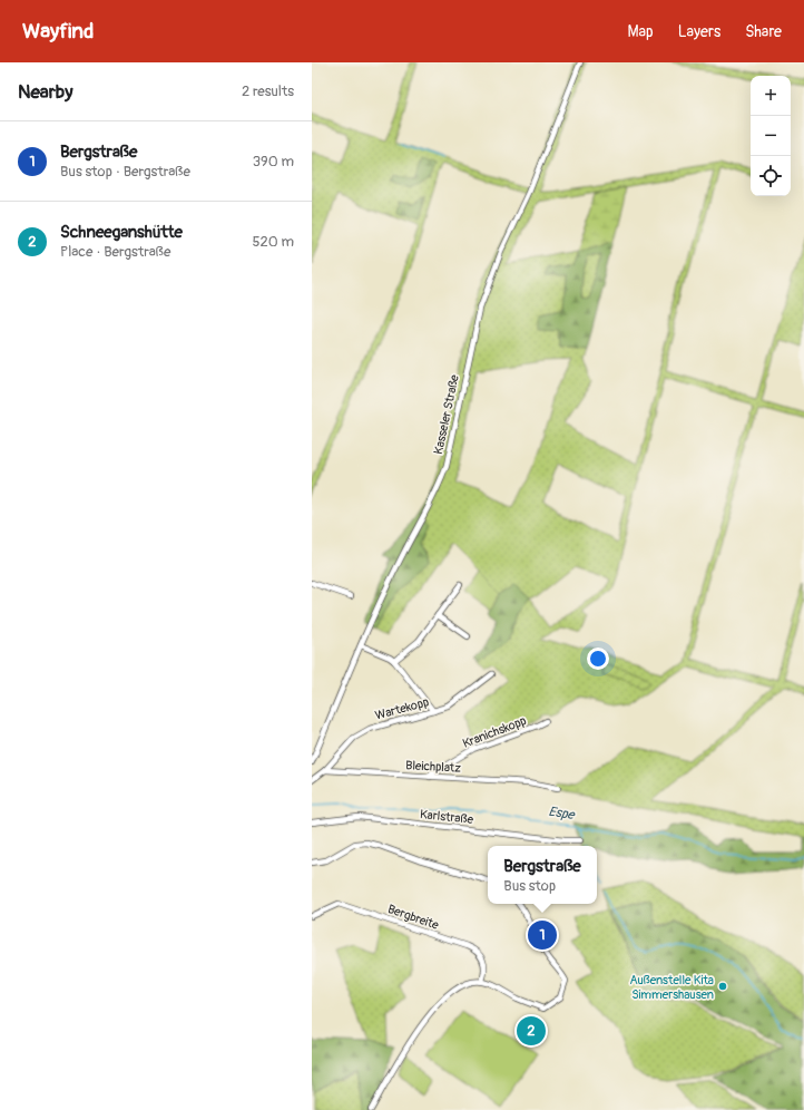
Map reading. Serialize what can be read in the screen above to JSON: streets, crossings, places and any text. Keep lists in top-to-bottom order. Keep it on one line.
{"streets":{"street":["Kasseler Straße","Wartekopp","Kranichskopp","Bleichplatz","Karlstraße","Bergbreite"]},"crossings":[["Wartekopp","Bleichplatz"],["Kranichskopp","Bleichplatz"]],"water":["Espe"],"places":["Außenstelle Kita Simmershausen"],"page":{"header":"Wayfind","nav":["Map","Layers","Share"],"heading":["Nearby","2 results"],"map_buttons":["+","−"],"list":[{"mark":"1","name":"Bergstraße","note":"Bus stop · Bergstraße","value":"390 m"},{"mark":"2","name":"Schneeganshütte","note":"Place · Bergstraße","value":"520 m"}],"popup":["Bergstraße","Bus stop"],"pins":["1","2"]}}
